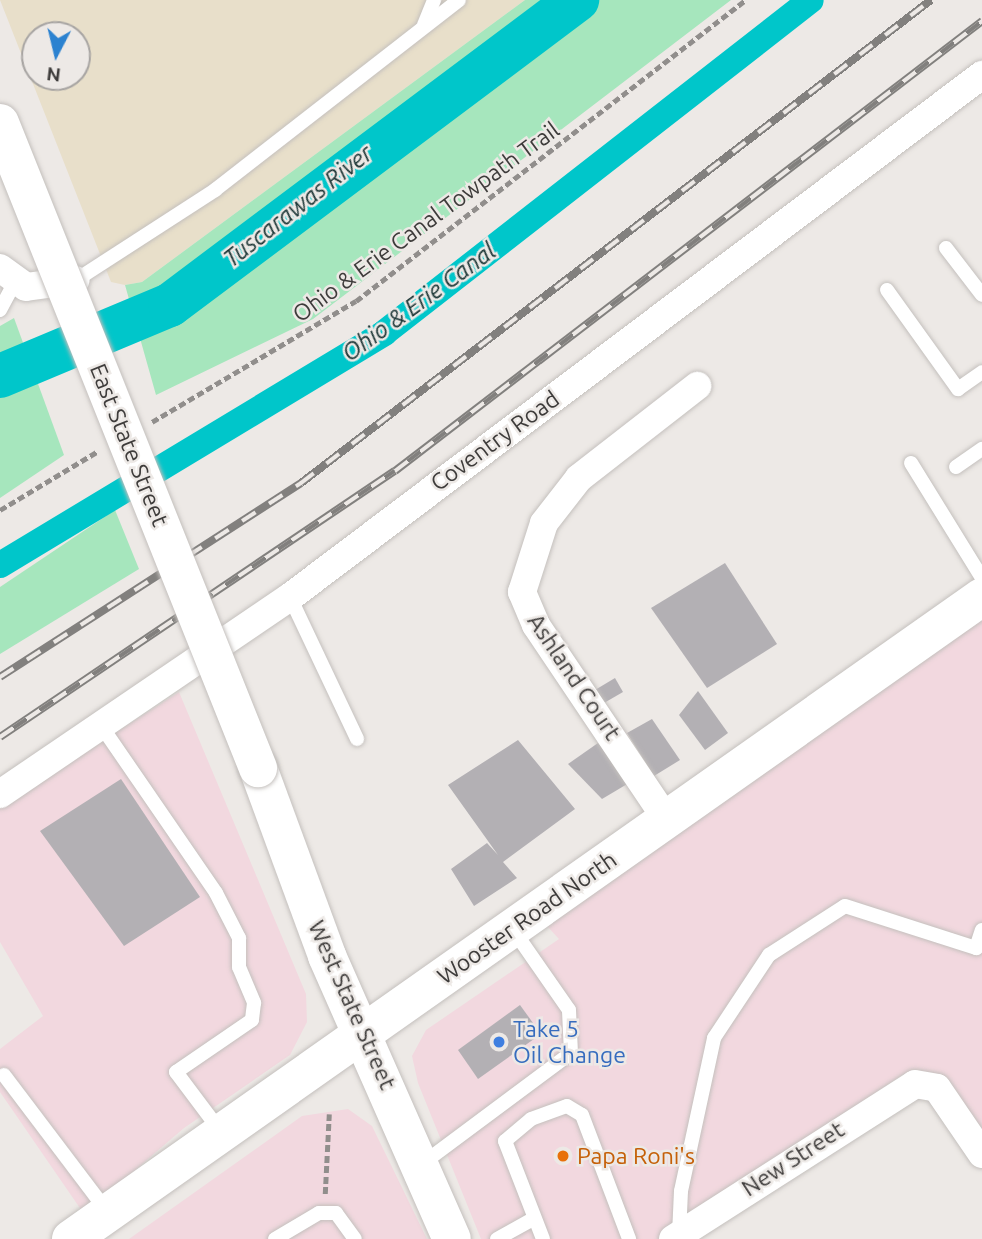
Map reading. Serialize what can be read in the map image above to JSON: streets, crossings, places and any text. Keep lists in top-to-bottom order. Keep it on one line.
{"streets":{"main road":["East State Street","Wooster Road North","West State Street"],"street":["Coventry Road","Ashland Court","New Street"],"path":["Ohio & Erie Canal Towpath Trail"]},"crossings":[["East State Street","West State Street"],["Ashland Court","Wooster Road North"],["Wooster Road North","West State Street"]],"water":["Tuscarawas River","Ohio & Erie Canal"],"places":["Take 5 Oil Change","Papa Roni's"],"north":"bottom"}
